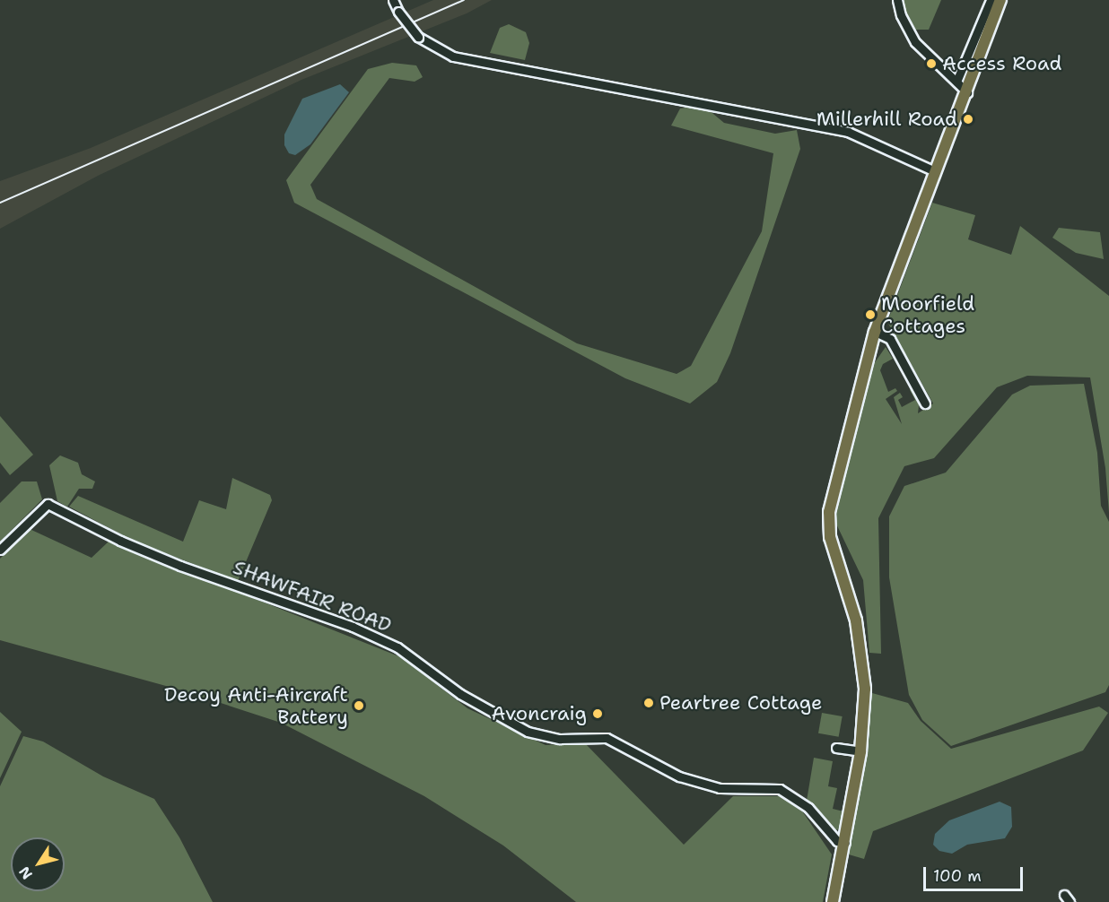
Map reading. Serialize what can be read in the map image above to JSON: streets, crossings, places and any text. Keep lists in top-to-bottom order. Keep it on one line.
{"streets":{"street":["SHAWFAIR ROAD"]},"places":["Access Road","Millerhill Road","Moorfield Cottages","Peartree Cottage","Decoy Anti-Aircraft Battery","Avoncraig"],"scale_bar":"100 m","north":"bottom left"}
